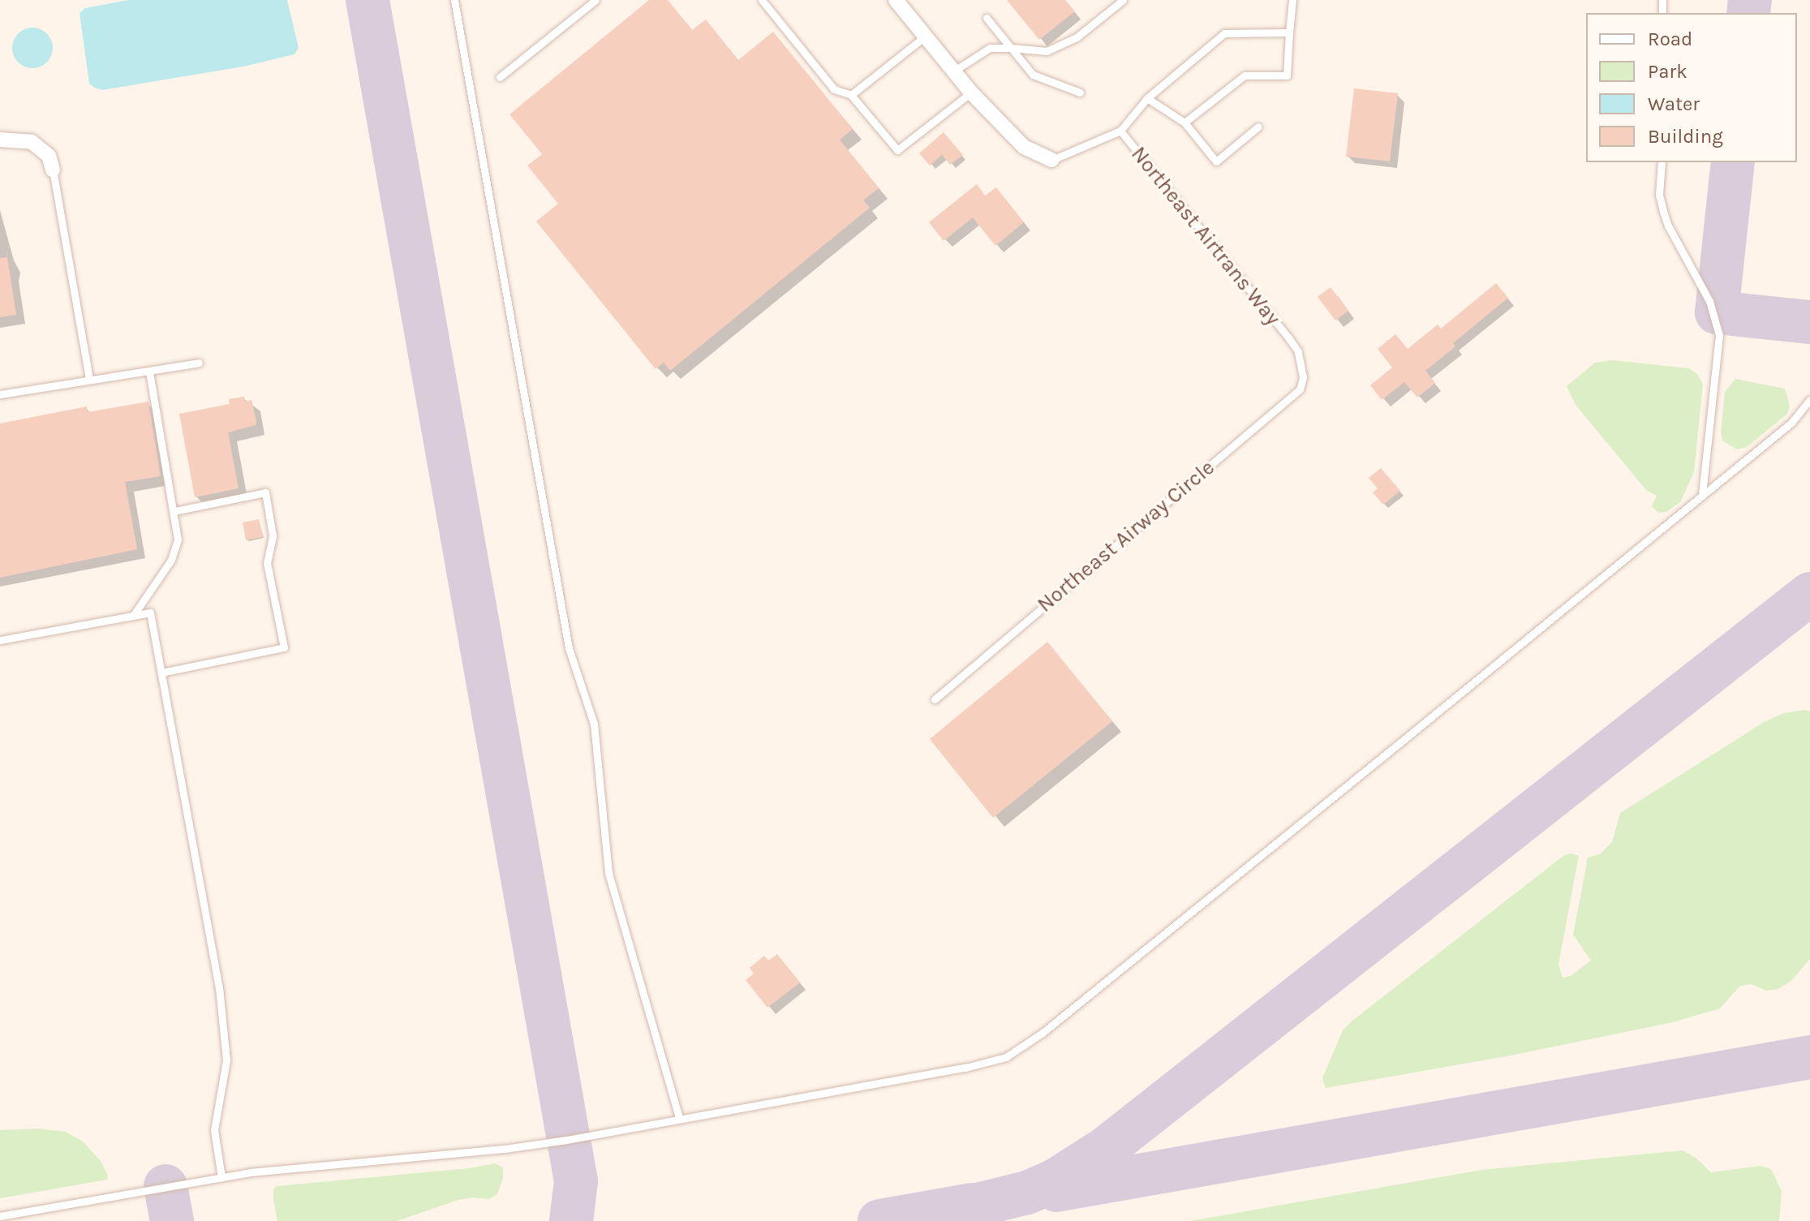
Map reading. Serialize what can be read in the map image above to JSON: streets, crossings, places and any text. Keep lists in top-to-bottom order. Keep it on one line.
{"streets":{"street":["Northeast Airtrans Way"],"lane":["Northeast Airway Circle"]},"crossings":[["Northeast Airtrans Way","Northeast Airway Circle"]],"legend":["Road","Park","Water","Building"]}
